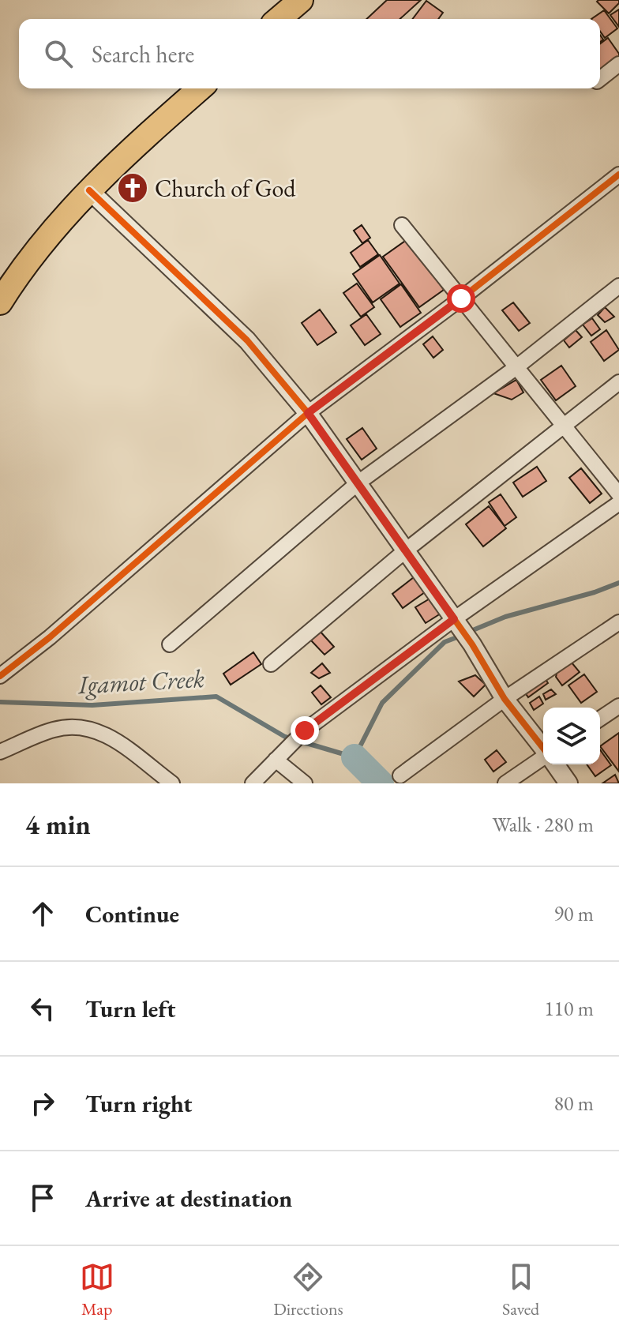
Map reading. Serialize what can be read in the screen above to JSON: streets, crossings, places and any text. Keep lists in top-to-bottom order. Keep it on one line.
{"water":["Igamot Creek"],"places":{"church":["Church of God"]},"page":{"search":"Search here","heading":["4 min","Walk · 280 m"],"list":[["Continue","90 m"],["Turn left","110 m"],["Turn right","80 m"],"Arrive at destination"],"nav":["Map","Directions","Saved"]}}
